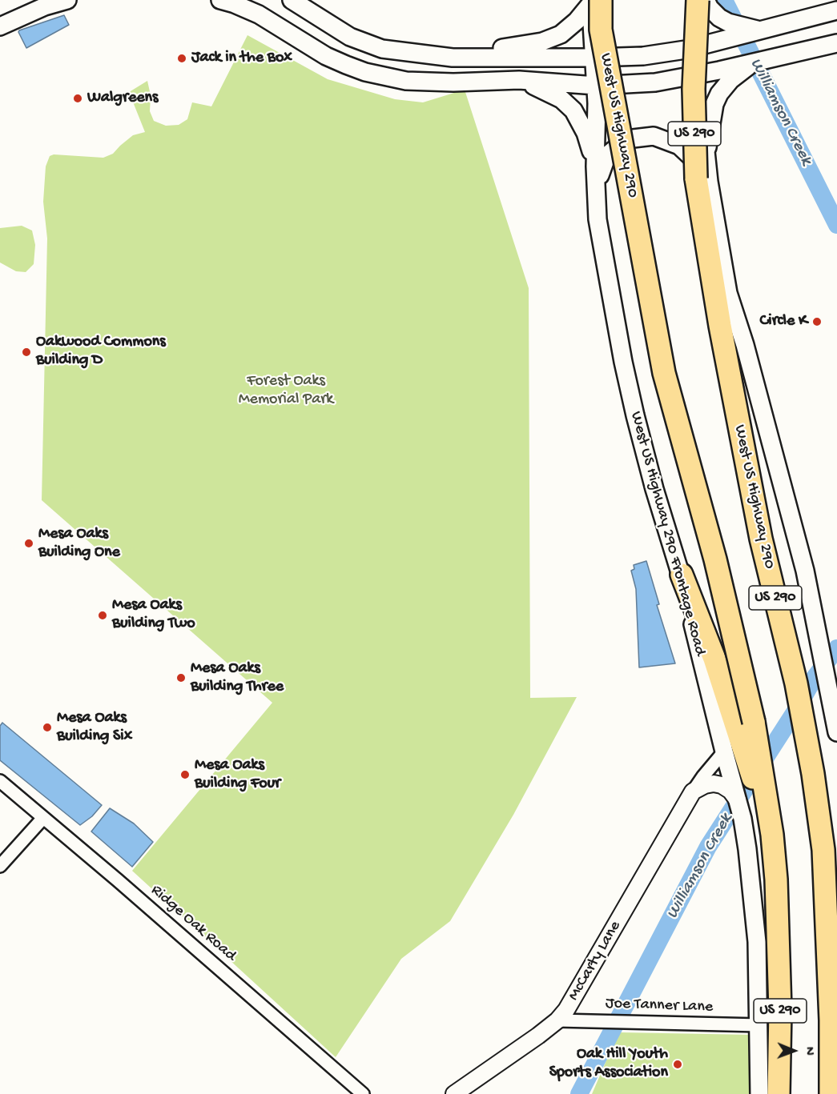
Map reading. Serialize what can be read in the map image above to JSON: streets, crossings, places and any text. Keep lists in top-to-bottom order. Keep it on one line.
{"streets":{"highway":["West US Highway 290","US 290"],"main road":["West US Highway 290 Frontage Road"],"street":["Ridge Oak Road","McCarty Lane","Joe Tanner Lane"]},"crossings":[["West US Highway 290","West US Highway 290 Frontage Road"],["McCarty Lane","Joe Tanner Lane"]],"water":["Williamson Creek"],"parks":["Forest Oaks Memorial Park"],"places":["Jack in the Box","Walgreens","Circle K","Oakwood Commons Building D","Mesa Oaks Building One","Mesa Oaks Building Two","Mesa Oaks Building Three","Mesa Oaks Building Six","Mesa Oaks Building Four","Oak Hill Youth Sports Association"],"north":"right"}
